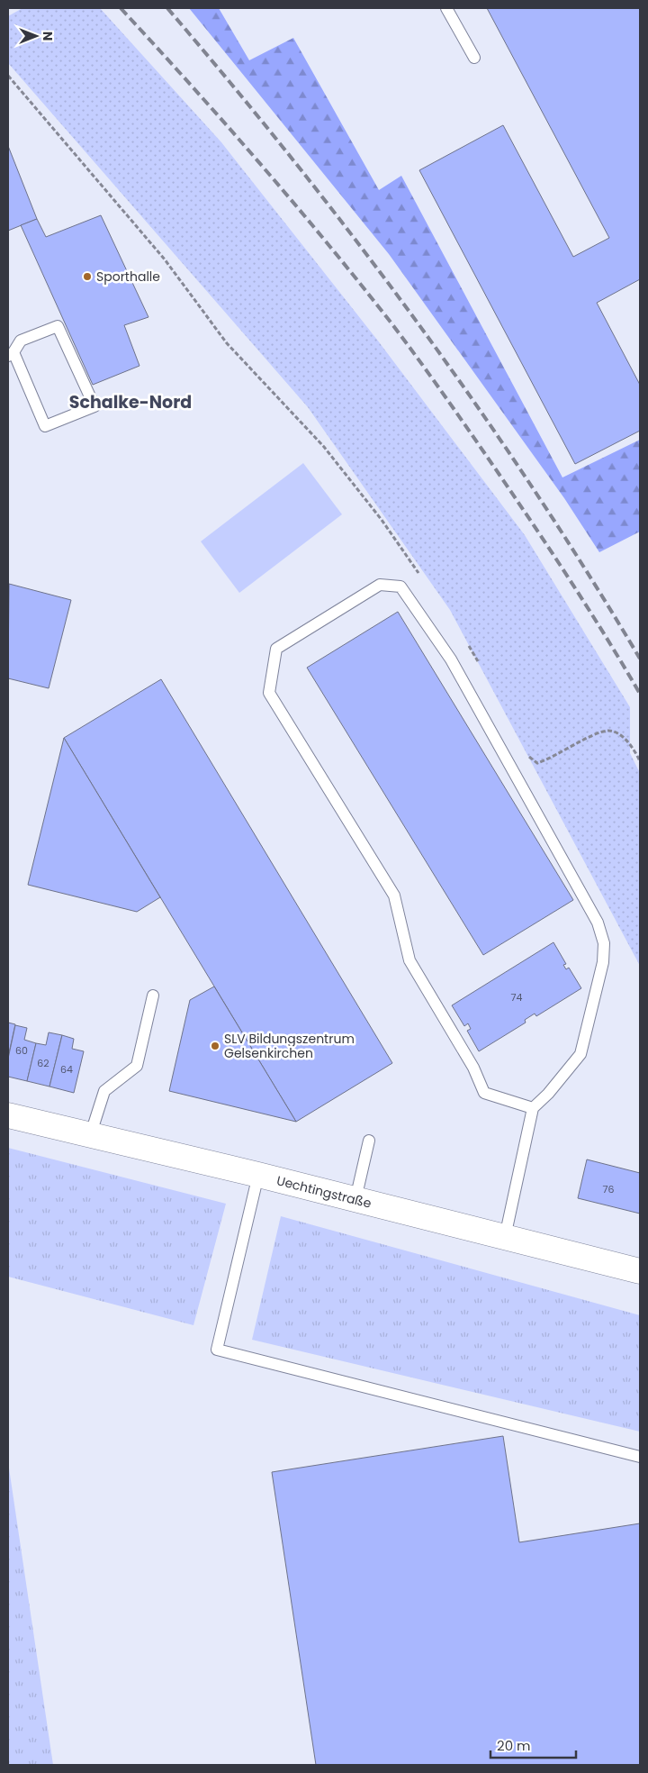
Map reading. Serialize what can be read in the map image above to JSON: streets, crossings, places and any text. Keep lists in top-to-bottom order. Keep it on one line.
{"streets":{"street":["Uechtingstraße"]},"districts":["Schalke-Nord"],"places":["Sporthalle","SLV Bildungszentrum Gelsenkirchen"],"house_numbers":["74","60","62","64","76"],"scale_bar":"20 m","north":"right"}
